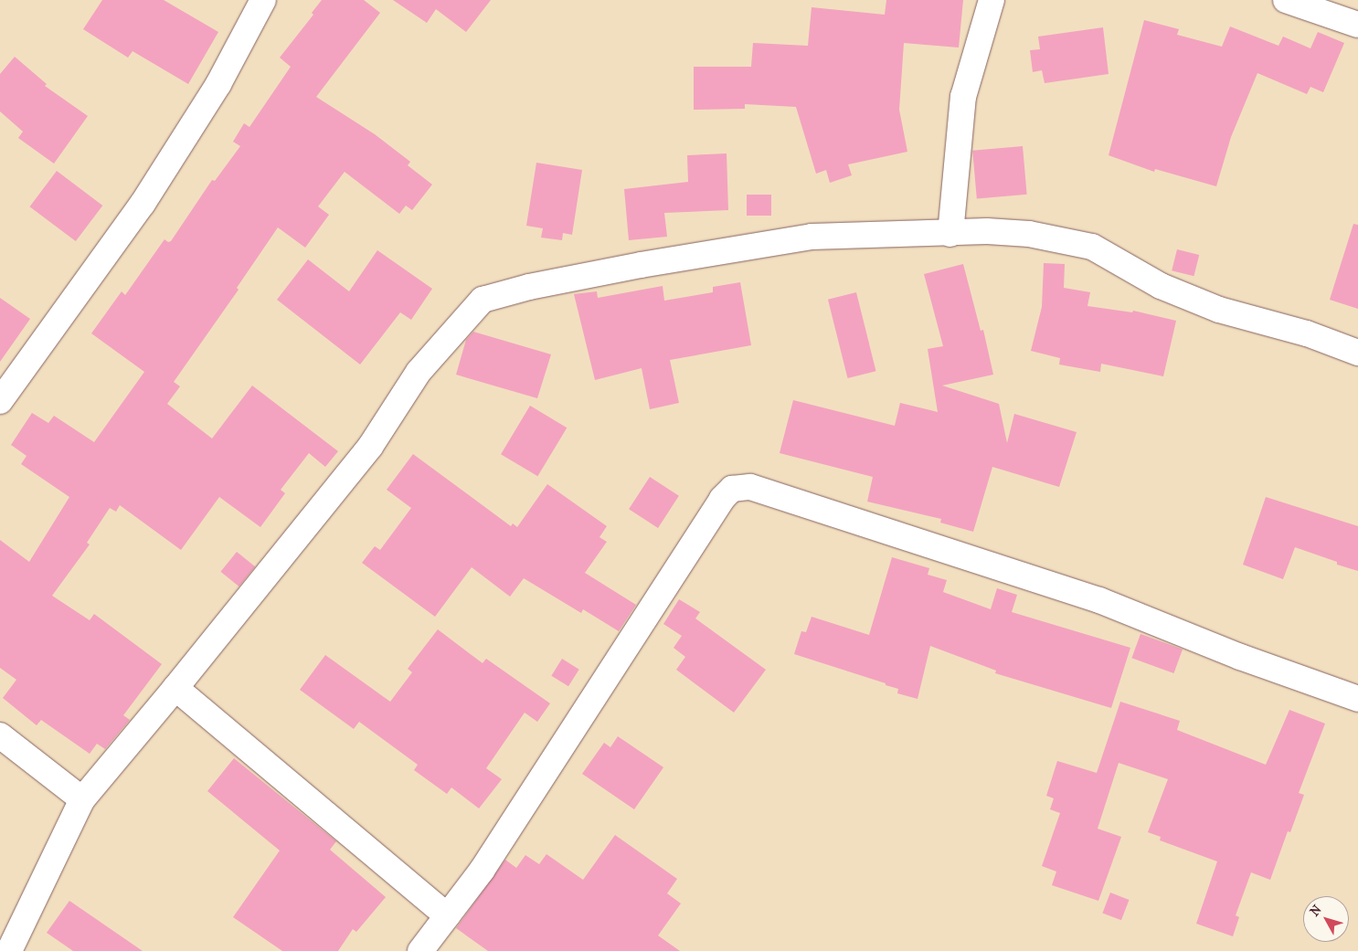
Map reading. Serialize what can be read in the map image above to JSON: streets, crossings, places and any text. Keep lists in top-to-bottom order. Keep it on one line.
{"north":"top left"}
